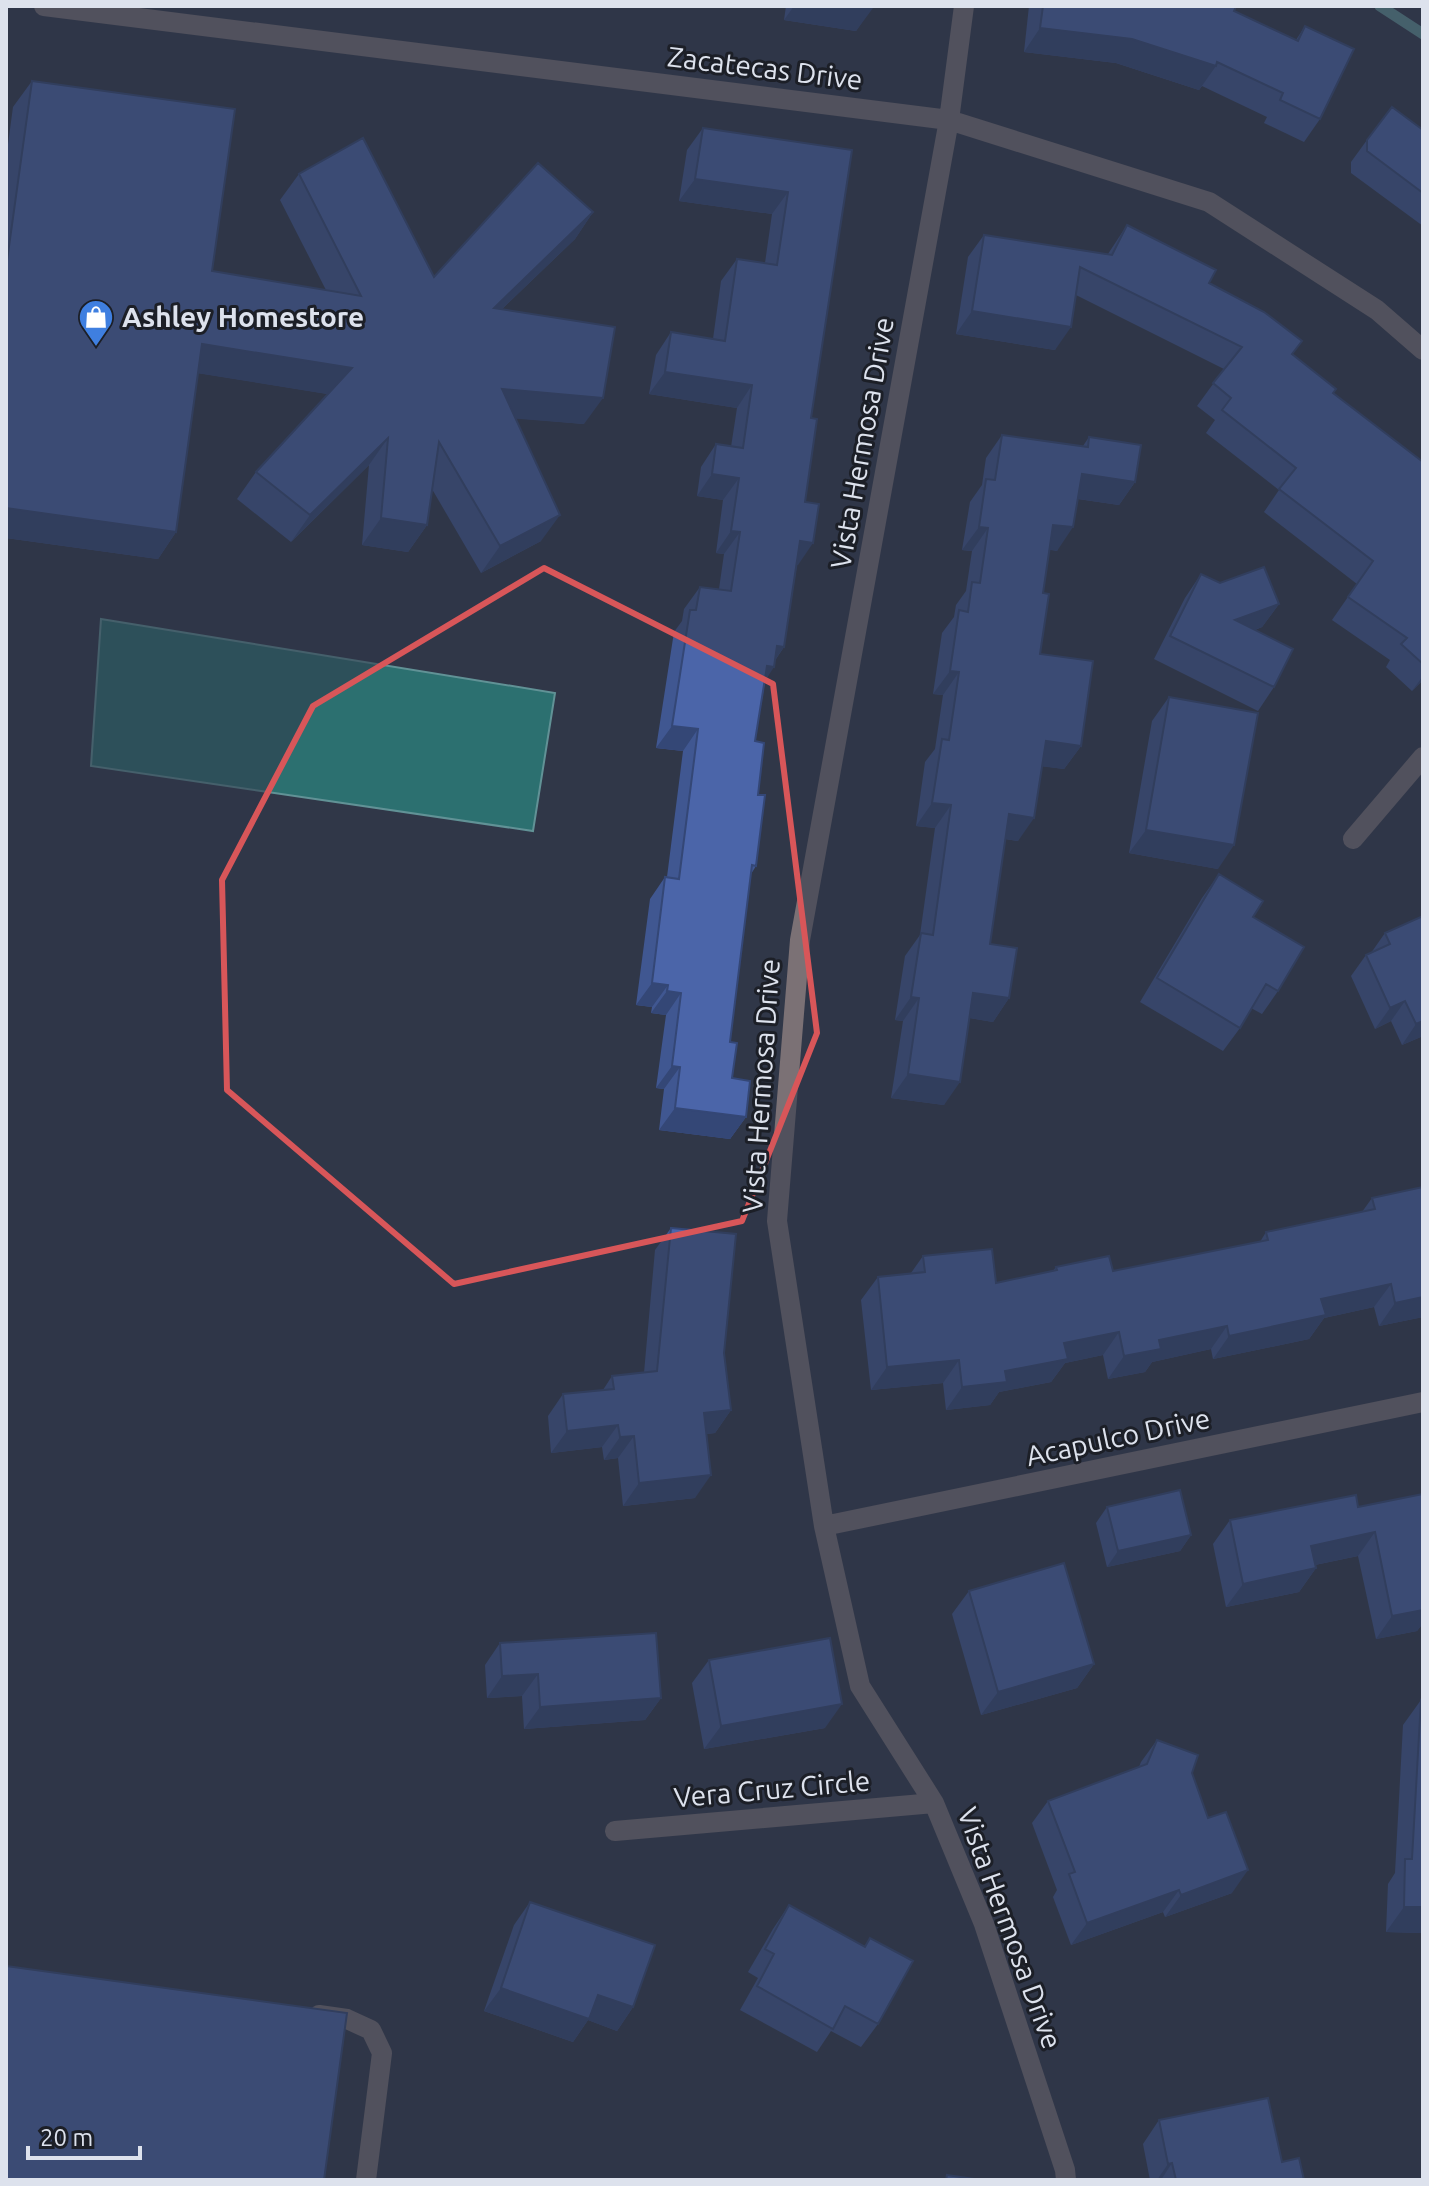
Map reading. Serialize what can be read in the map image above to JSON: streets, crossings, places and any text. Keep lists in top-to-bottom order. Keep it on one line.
{"streets":{"street":["Zacatecas Drive","Vista Hermosa Drive","Acapulco Drive","Vera Cruz Circle"]},"crossings":[["Zacatecas Drive","Vista Hermosa Drive"],["Vista Hermosa Drive","Acapulco Drive"],["Vista Hermosa Drive","Vera Cruz Circle"]],"places":{"shop":["Ashley Homestore"]},"scale_bar":"20 m"}
